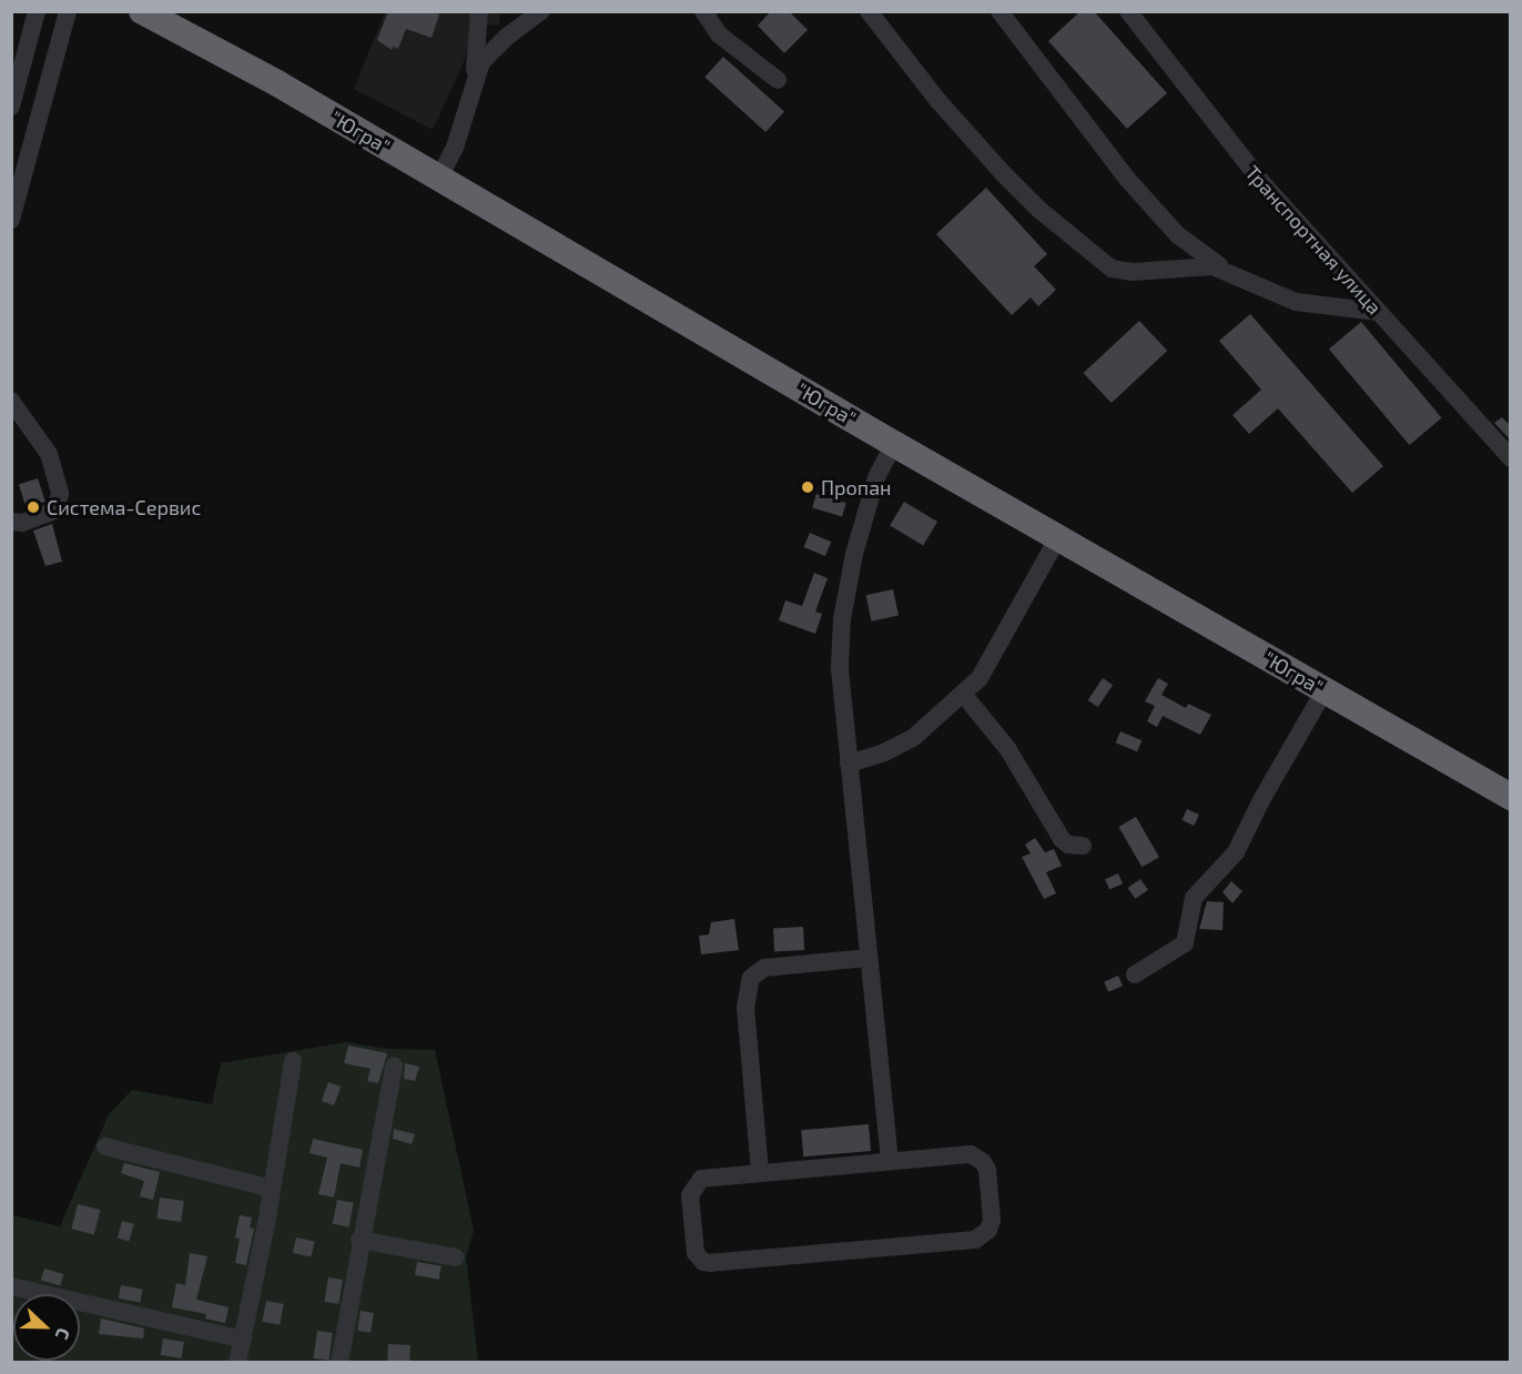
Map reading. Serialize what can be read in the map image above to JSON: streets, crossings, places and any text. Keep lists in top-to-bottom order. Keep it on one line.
{"streets":{"highway":["\"Югра\""],"street":["Транспортная улица"]},"places":["Пропан","Система-Сервис"],"north":"right"}
